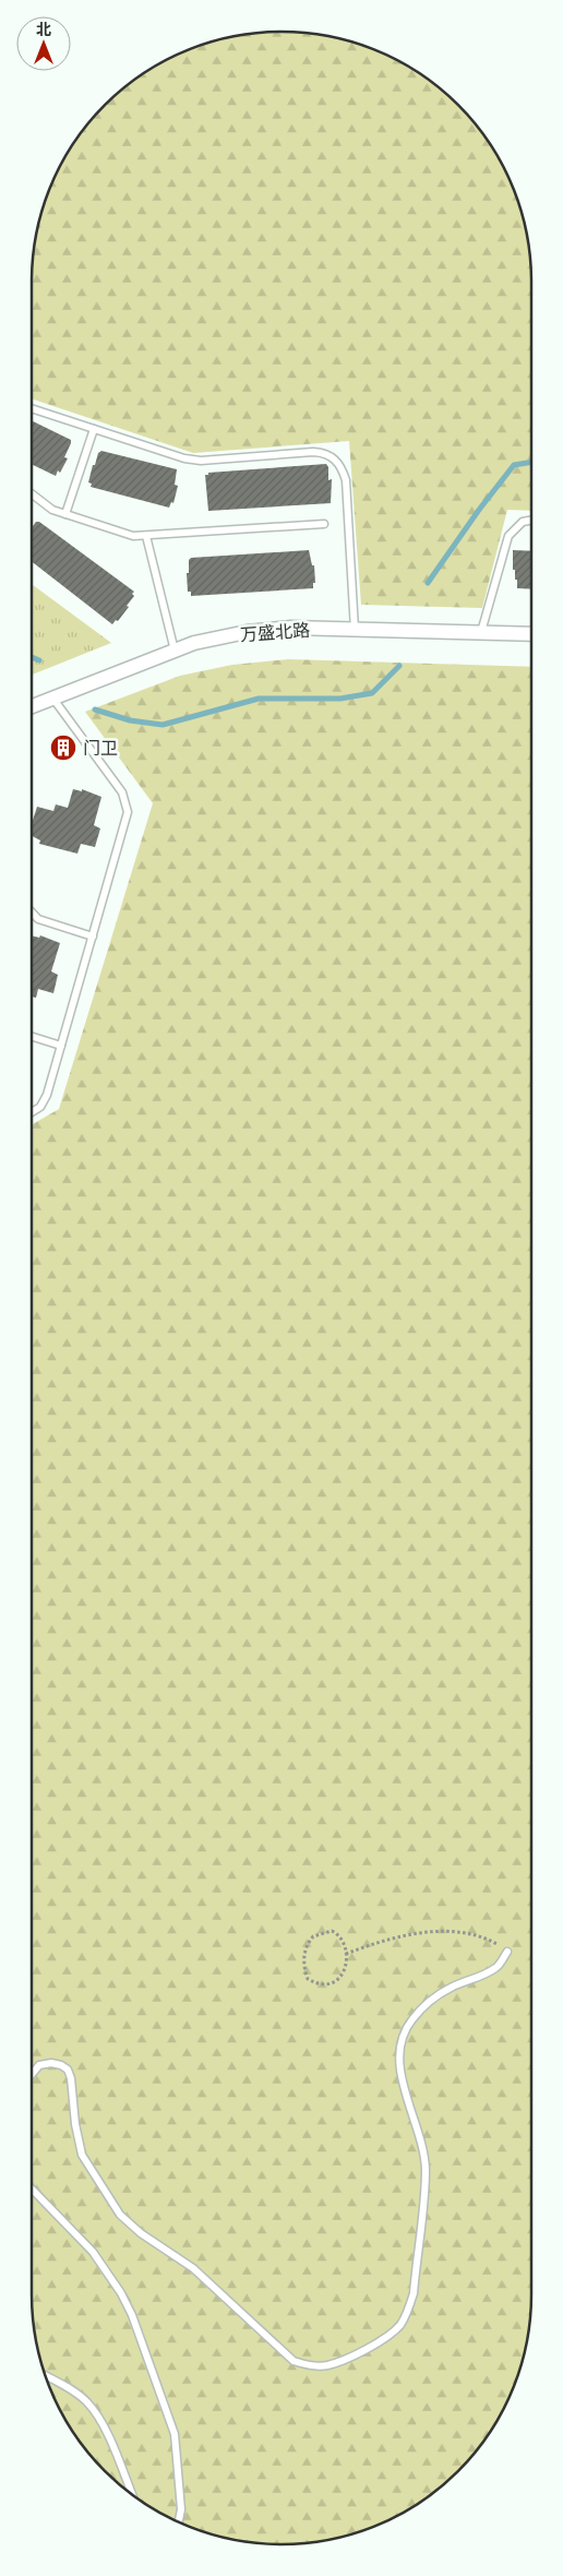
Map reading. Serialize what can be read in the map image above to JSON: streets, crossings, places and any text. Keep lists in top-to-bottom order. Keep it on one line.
{"streets":{"street":["万盛北路"]},"places":{"building":["门卫"]},"north":"top"}
